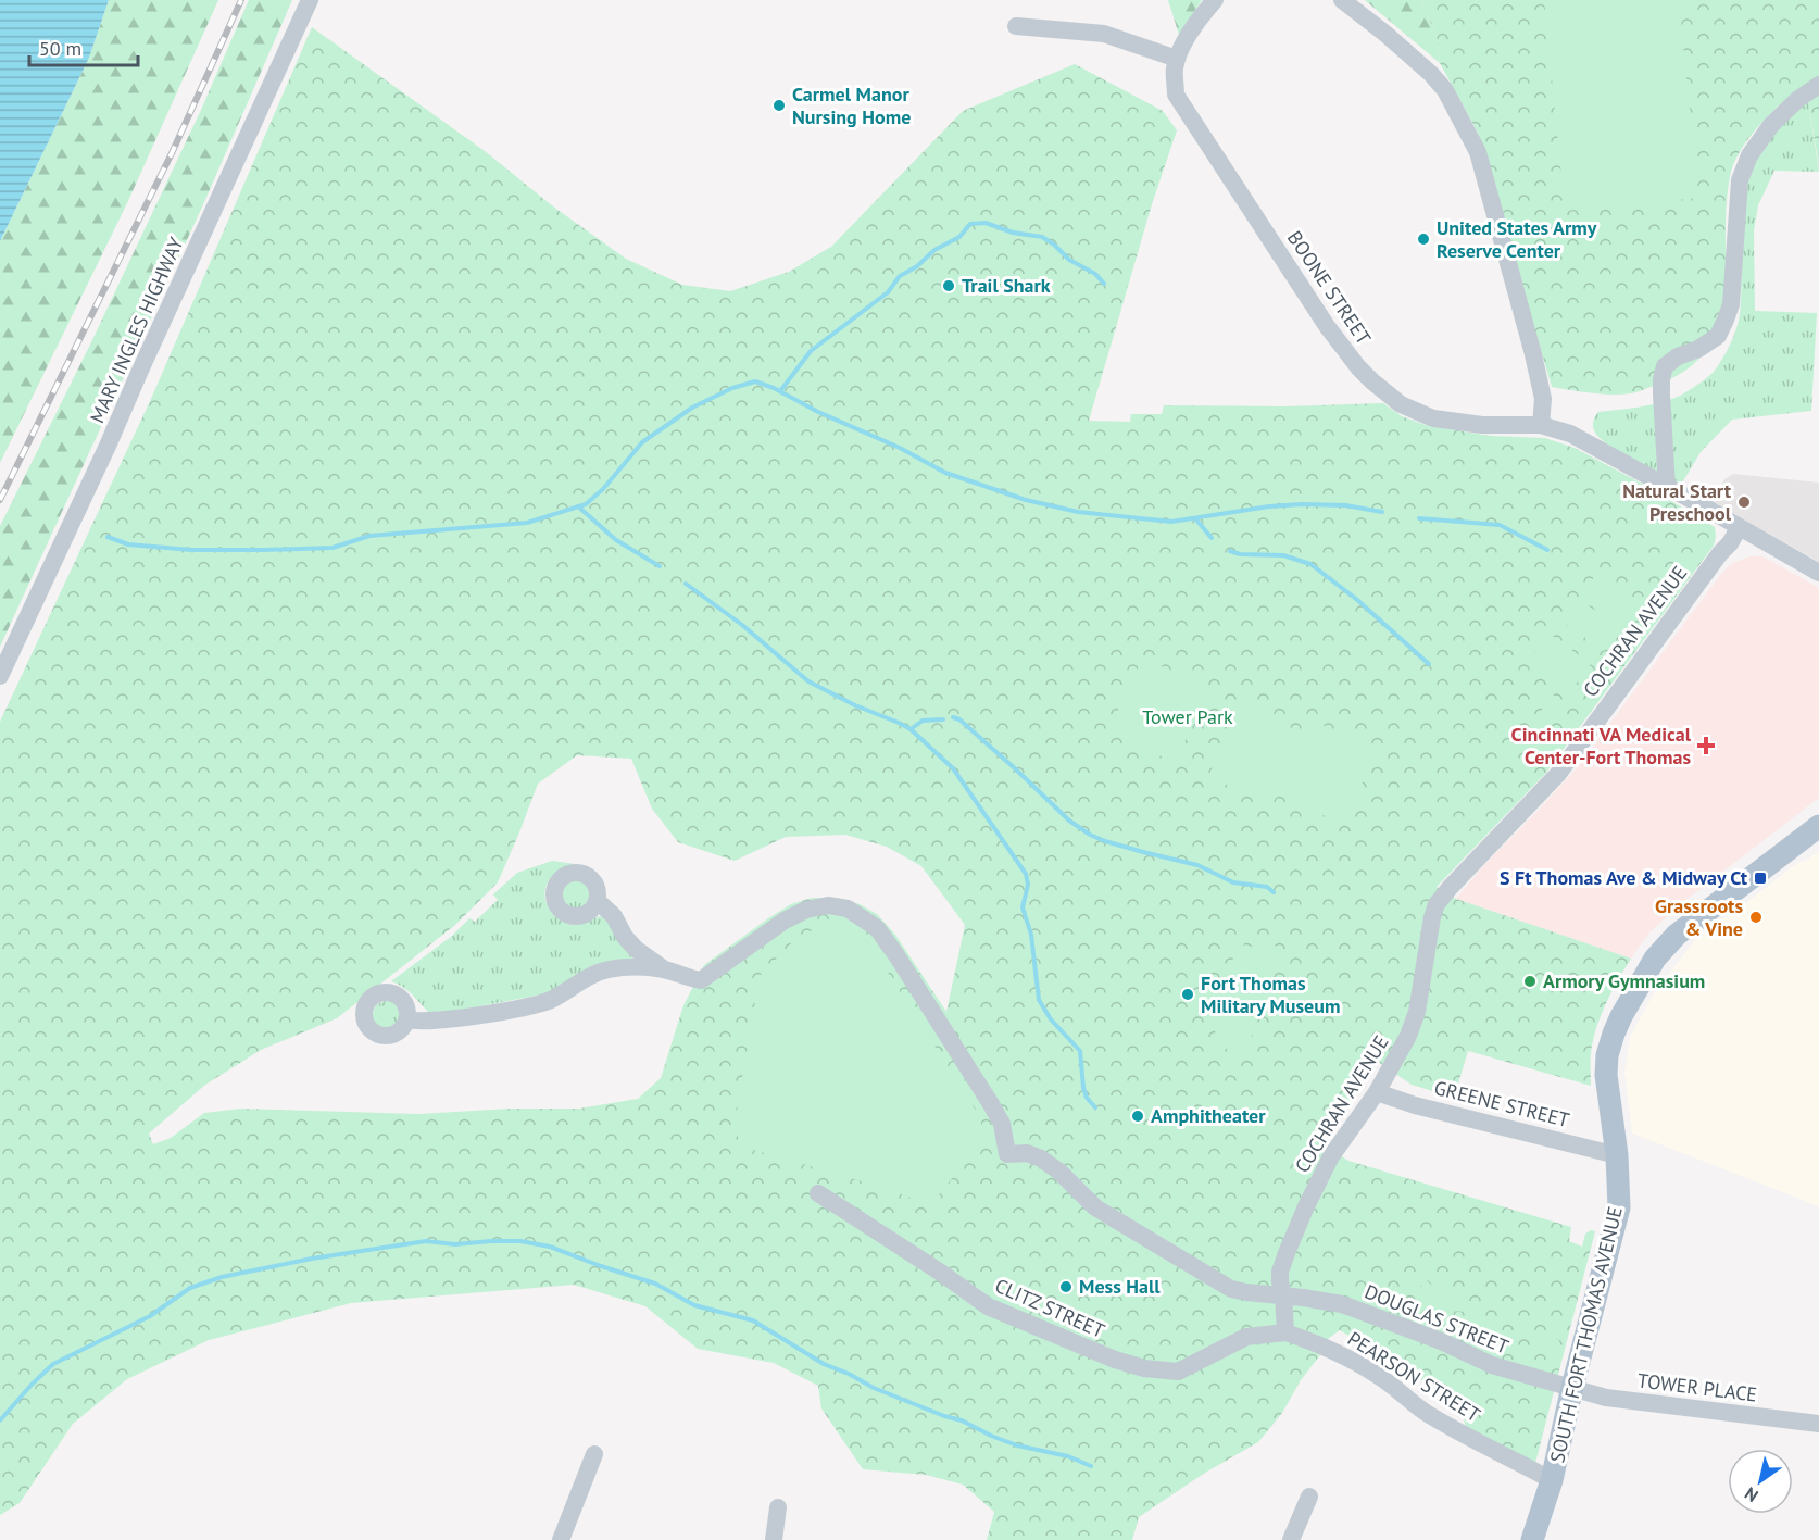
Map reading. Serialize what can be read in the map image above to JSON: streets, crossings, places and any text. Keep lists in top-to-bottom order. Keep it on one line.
{"streets":{"main road":["SOUTH FORT THOMAS AVENUE"],"street":["BOONE STREET","MARY INGLES HIGHWAY","COCHRAN AVENUE","GREENE STREET","CLITZ STREET","DOUGLAS STREET","PEARSON STREET","TOWER PLACE"]},"crossings":[["BOONE STREET","COCHRAN AVENUE"],["COCHRAN AVENUE","GREENE STREET"],["COCHRAN AVENUE","DOUGLAS STREET"],["GREENE STREET","SOUTH FORT THOMAS AVENUE"],["CLITZ STREET","PEARSON STREET"],["DOUGLAS STREET","SOUTH FORT THOMAS AVENUE"],["DOUGLAS STREET","TOWER PLACE"],["SOUTH FORT THOMAS AVENUE","PEARSON STREET"],["SOUTH FORT THOMAS AVENUE","TOWER PLACE"]],"parks":["Tower Park"],"places":{"other":["Carmel Manor Nursing Home","United States Army Reserve Center","Trail Shark","Natural Start Preschool","Grassroots & Vine","Armory Gymnasium","Fort Thomas Military Museum","Amphitheater","Mess Hall"],"health":["Cincinnati VA Medical Center-Fort Thomas"],"transit":["S Ft Thomas Ave & Midway Ct"]},"scale_bar":"50 m","north":"bottom left"}
